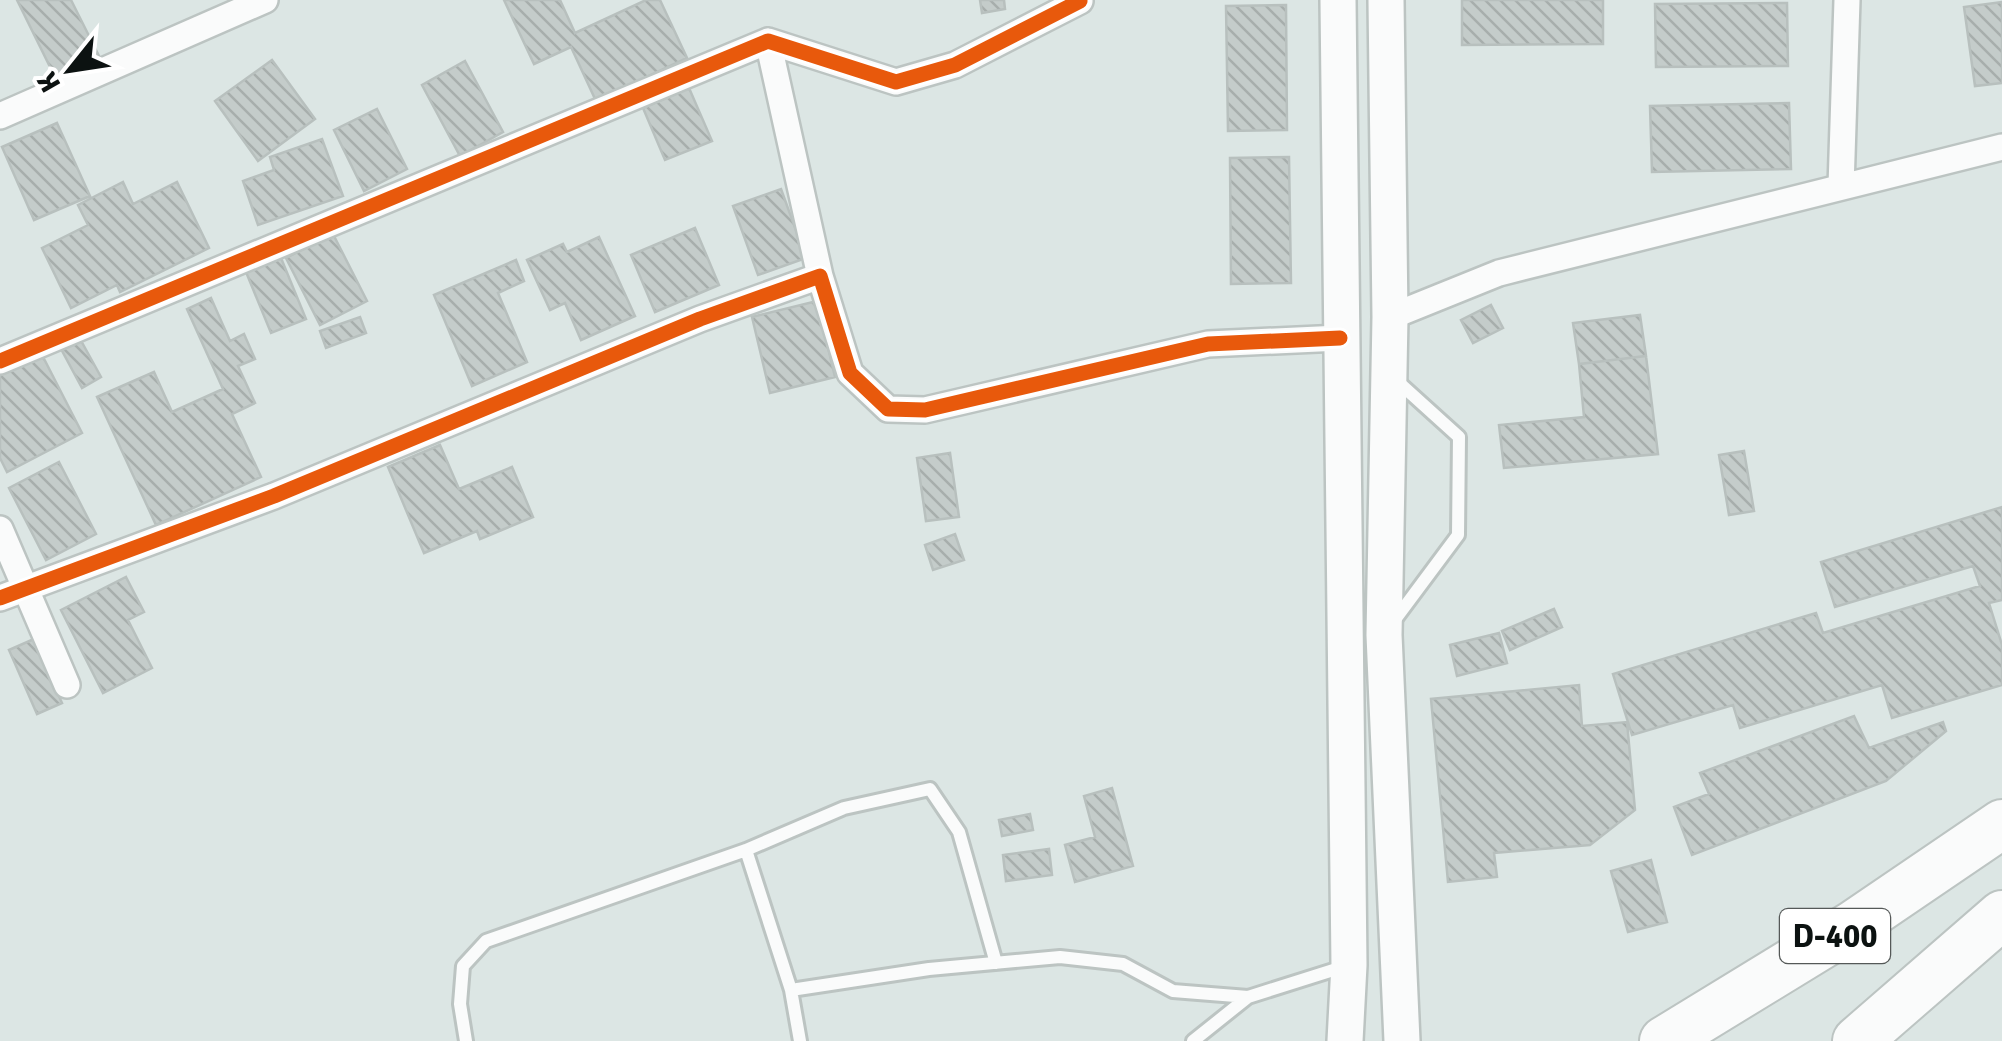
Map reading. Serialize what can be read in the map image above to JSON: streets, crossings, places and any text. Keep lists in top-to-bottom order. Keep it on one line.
{"streets":{"highway":["D-400"]},"north":"bottom left"}
